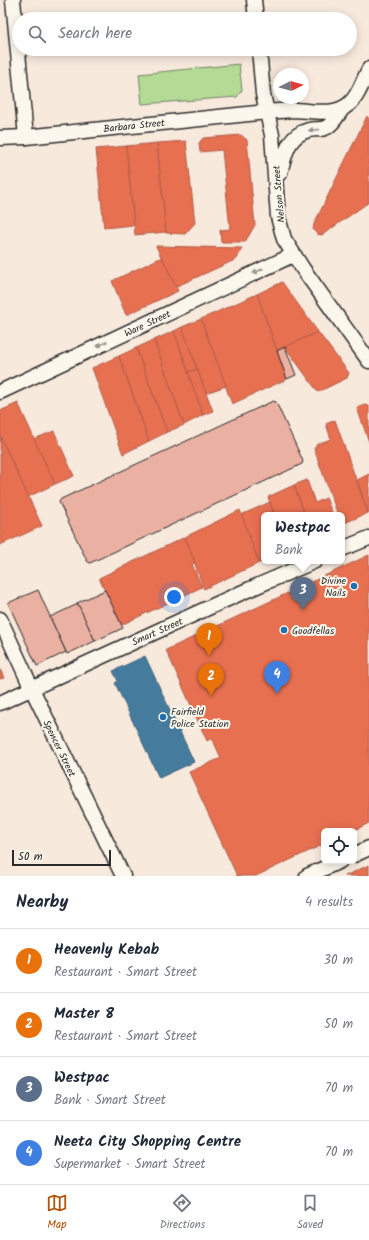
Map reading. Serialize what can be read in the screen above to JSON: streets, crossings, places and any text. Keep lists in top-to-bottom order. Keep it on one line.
{"streets":{"street":["Barbara Street","Nelson Street","Ware Street","Smart Street","Spencer Street"]},"crossings":[["Barbara Street","Nelson Street"],["Nelson Street","Ware Street"],["Smart Street","Spencer Street"]],"one_way":["Ware Street"],"places":["Divine Nails","Goodfellas","Fairfield Police Station"],"scale_bar":"50 m","north":"right","page":{"search":"Search here","popup":["Westpac","Bank"],"pins":["3","1","4","2"],"scale":"50 m","heading":["Nearby","4 results"],"list":[{"mark":"1","name":"Heavenly Kebab","note":"Restaurant · Smart Street","value":"30 m"},{"mark":"2","name":"Master 8","note":"Restaurant · Smart Street","value":"50 m"},{"mark":"3","name":"Westpac","note":"Bank · Smart Street","value":"70 m"},{"mark":"4","name":"Neeta City Shopping Centre","note":"Supermarket · Smart Street","value":"70 m"}],"nav":["Map","Directions","Saved"]}}
